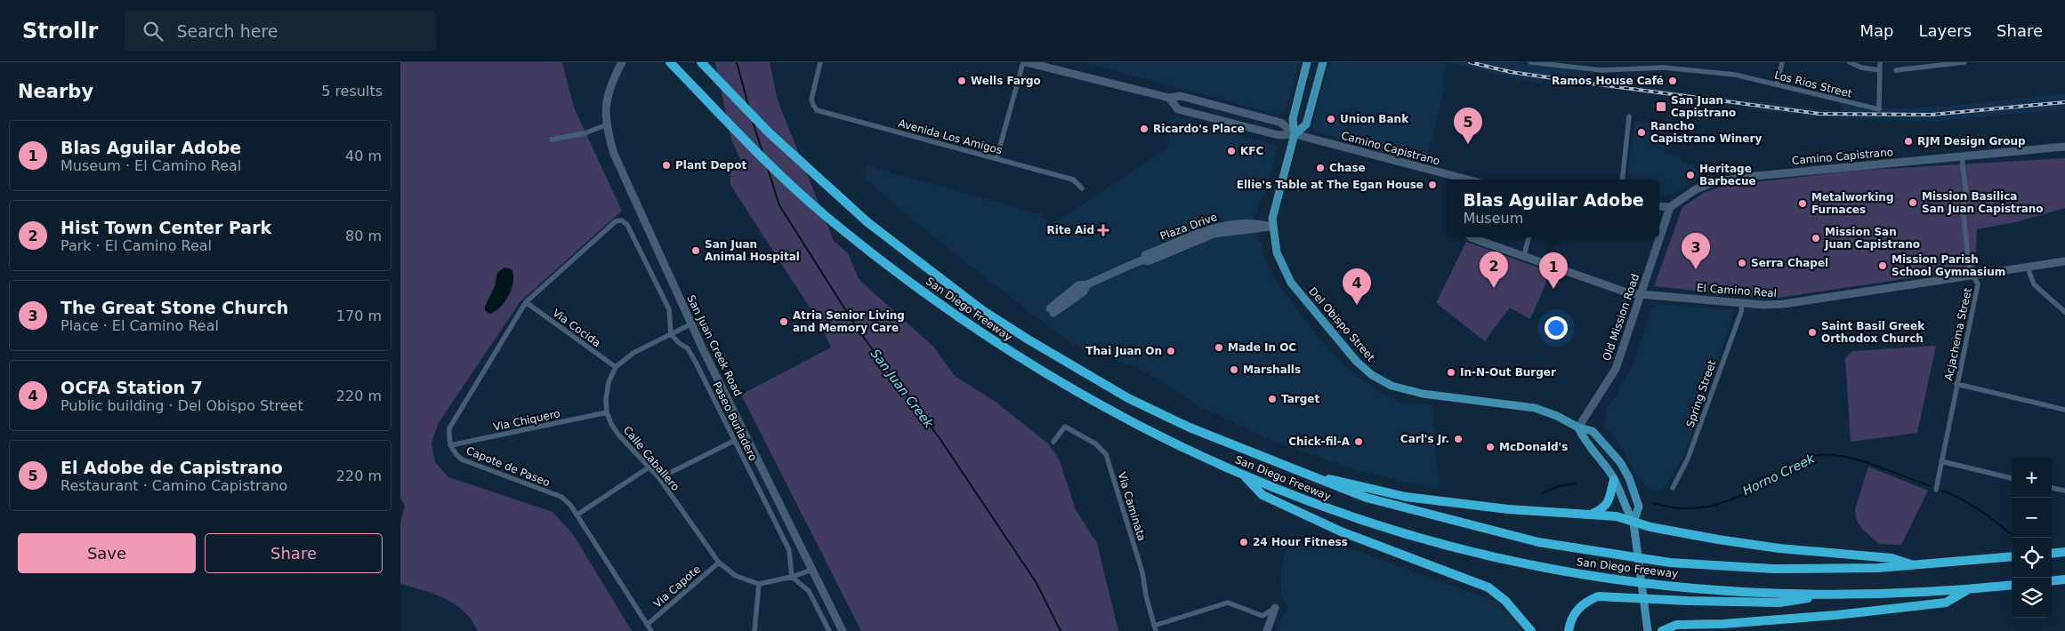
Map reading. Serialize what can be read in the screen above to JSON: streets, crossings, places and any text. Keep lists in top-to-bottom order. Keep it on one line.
{"streets":{"highway":["San Diego Freeway"],"main road":["Camino Capistrano","Plaza Drive","El Camino Real","Old Mission Road","Del Obispo Street","San Juan Creek Road"],"street":["Los Rios Street","Avenida Los Amigos","Via Cocida","Acjachema Street","Spring Street","Via Chiquero","Paseo Burladero","Calle Caballero","Capote de Paseo","Via Caminata","Via Capote"]},"crossings":[["Camino Capistrano","Old Mission Road"],["Camino Capistrano","Del Obispo Street"],["Camino Capistrano","Acjachema Street"],["Plaza Drive","Del Obispo Street"],["El Camino Real","Old Mission Road"],["El Camino Real","Acjachema Street"],["El Camino Real","Spring Street"],["Old Mission Road","Del Obispo Street"],["Via Cocida","Via Chiquero"],["Via Cocida","Paseo Burladero"],["Via Cocida","Calle Caballero"],["Via Cocida","Capote de Paseo"],["Via Chiquero","Paseo Burladero"],["Via Chiquero","Calle Caballero"],["Via Chiquero","Capote de Paseo"],["Paseo Burladero","Calle Caballero"],["Paseo Burladero","Capote de Paseo"],["Calle Caballero","Capote de Paseo"],["Calle Caballero","Via Capote"],["Capote de Paseo","Via Capote"]],"water":["San Juan Creek","Horno Creek"],"places":{"other":["Wells Fargo","Ramos House Café","Union Bank","Ricardo's Place","Rancho Capistrano Winery","RJM Design Group","KFC","Plant Depot","Chase","Heritage Barbecue","Ellie's Table at The Egan House","Mission Basilica San Juan Capistrano","Metalworking Furnaces","Mission San Juan Capistrano","San Juan Animal Hospital","Serra Chapel","Mission Parish School Gymnasium","Atria Senior Living and Memory Care","Saint Basil Greek Orthodox Church","Made In OC","Thai Juan On","Marshalls","In-N-Out Burger","Target","Carl's Jr.","Chick-fil-A","McDonald's","24 Hour Fitness"],"transit":["San Juan Capistrano"],"health":["Rite Aid"]},"page":{"header":"Strollr","search":"Search here","nav":["Map","Layers","Share"],"heading":["Nearby","5 results"],"pins":["5","3","2","1","4"],"list":[{"mark":"1","name":"Blas Aguilar Adobe","note":"Museum · El Camino Real","value":"40 m"},{"mark":"2","name":"Hist Town Center Park","note":"Park · El Camino Real","value":"80 m"},{"mark":"3","name":"The Great Stone Church","note":"Place · El Camino Real","value":"170 m"},{"mark":"4","name":"OCFA Station 7","note":"Public building · Del Obispo Street","value":"220 m"},{"mark":"5","name":"El Adobe de Capistrano","note":"Restaurant · Camino Capistrano","value":"220 m"}],"popup":["Blas Aguilar Adobe","Museum"],"map_buttons":["+","−"],"buttons":["Save","Share"]}}
